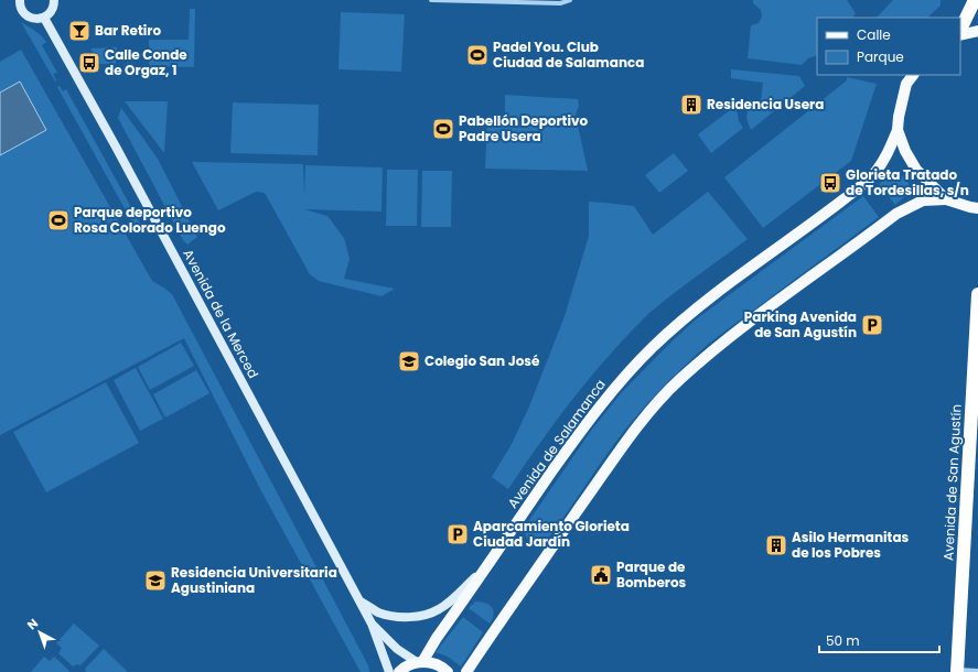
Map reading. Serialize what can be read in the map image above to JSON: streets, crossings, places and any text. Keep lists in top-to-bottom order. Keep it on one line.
{"streets":{"highway":["Avenida de San Agustín"],"main road":["Avenida de la Merced","Avenida de Salamanca"]},"crossings":[["Avenida de la Merced","Avenida de Salamanca"]],"places":{"bar":["Bar Retiro"],"sports":["Padel You. Club Ciudad de Salamanca","Pabellón Deportivo Padre Usera","Parque deportivo Rosa Colorado Luengo"],"bus stop":["Calle Conde de Orgaz, 1","Glorieta Tratado de Tordesillas, s/n"],"building":["Residencia Usera","Asilo Hermanitas de los Pobres"],"parking":["Parking Avenida de San Agustín","Aparcamiento Glorieta Ciudad Jardín"],"school or university":["Colegio San José","Residencia Universitaria Agustiniana"],"public building":["Parque de Bomberos"]},"legend":["Calle","Parque"],"scale_bar":"50 m","north":"top left"}
